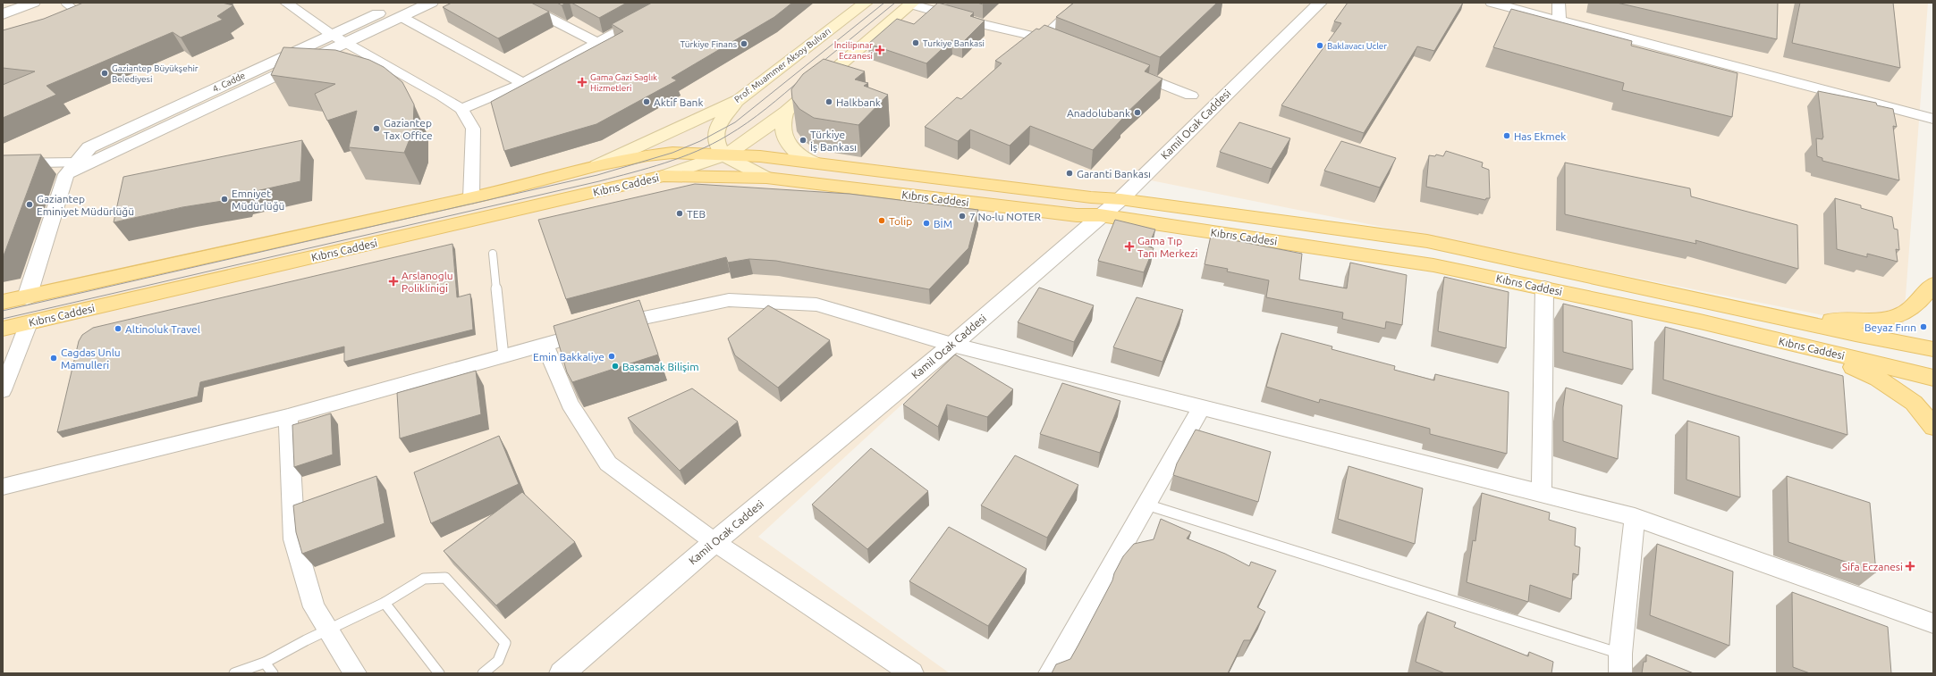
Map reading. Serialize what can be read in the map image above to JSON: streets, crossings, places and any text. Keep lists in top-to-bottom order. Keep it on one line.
{"streets":{"main road":["Prof. Muammer Aksoy Bulvarı","Kıbrıs Caddesi"],"street":["4. Cadde","Kamil Ocak Caddesi"]},"crossings":[["Kamil Ocak Caddesi","Kıbrıs Caddesi"]],"places":{"other":["Turkiye Bankasi","Türkiye Finans","Baklavacı Ucler","Gaziantep Büyükşehir Belediyesi","Aktif Bank","Halkbank","Anadolubank","Gaziantep Tax Office","Has Ekmek","Türkiye İş Bankası","Garanti Bankası","Emniyet Müdürlüğü","Gaziantep Eminiyet Müdürlüğü","TEB","7 No-lu NOTER","Tolip","BİM","Beyaz Fırın","Altinoluk Travel","Emin Bakkaliye","Cagdas Unlu Mamulleri","Basamak Bilişim"],"health":["İncilipınar Eczanesi","Gama Gazi Saglık Hizmetleri","Gama Tıp Tanı Merkezi","Arslanoglu Poliklinigi","Sifa Eczanesi"]}}
